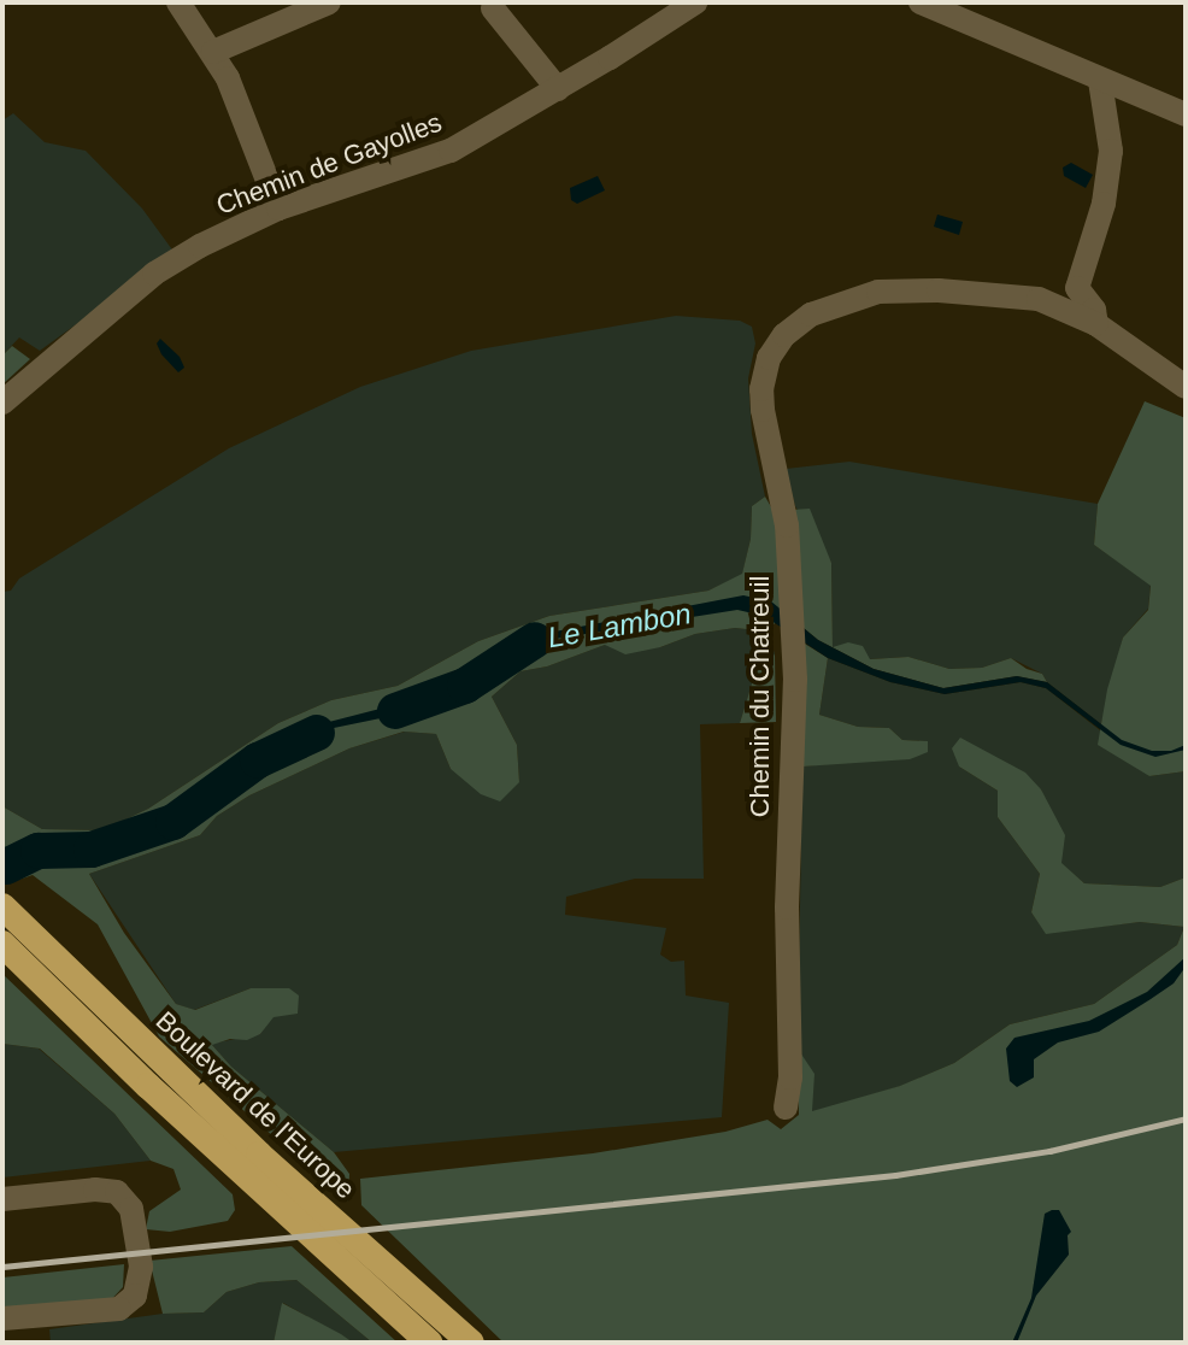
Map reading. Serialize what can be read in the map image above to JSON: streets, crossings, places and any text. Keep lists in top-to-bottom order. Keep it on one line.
{"streets":{"highway":["Boulevard de l'Europe"],"street":["Chemin de Gayolles","Chemin du Chatreuil"]},"water":["Le Lambon"]}
